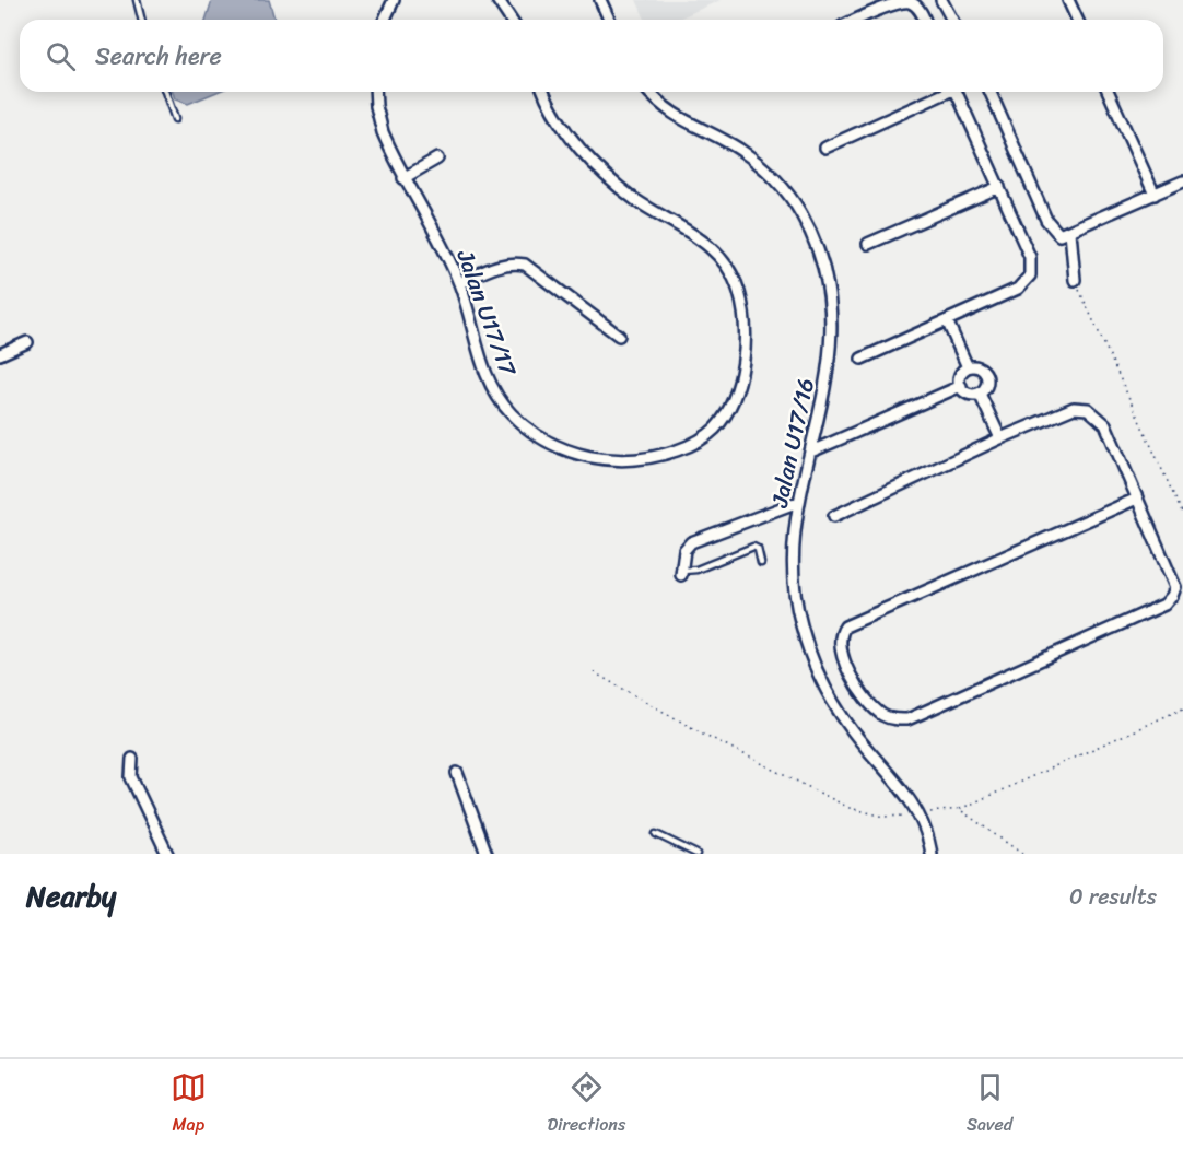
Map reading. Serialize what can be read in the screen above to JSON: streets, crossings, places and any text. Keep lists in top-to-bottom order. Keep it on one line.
{"streets":{"street":["Jalan U17/17","Jalan U17/16"]},"page":{"search":"Search here","heading":["Nearby","0 results"],"nav":["Map","Directions","Saved"]}}
